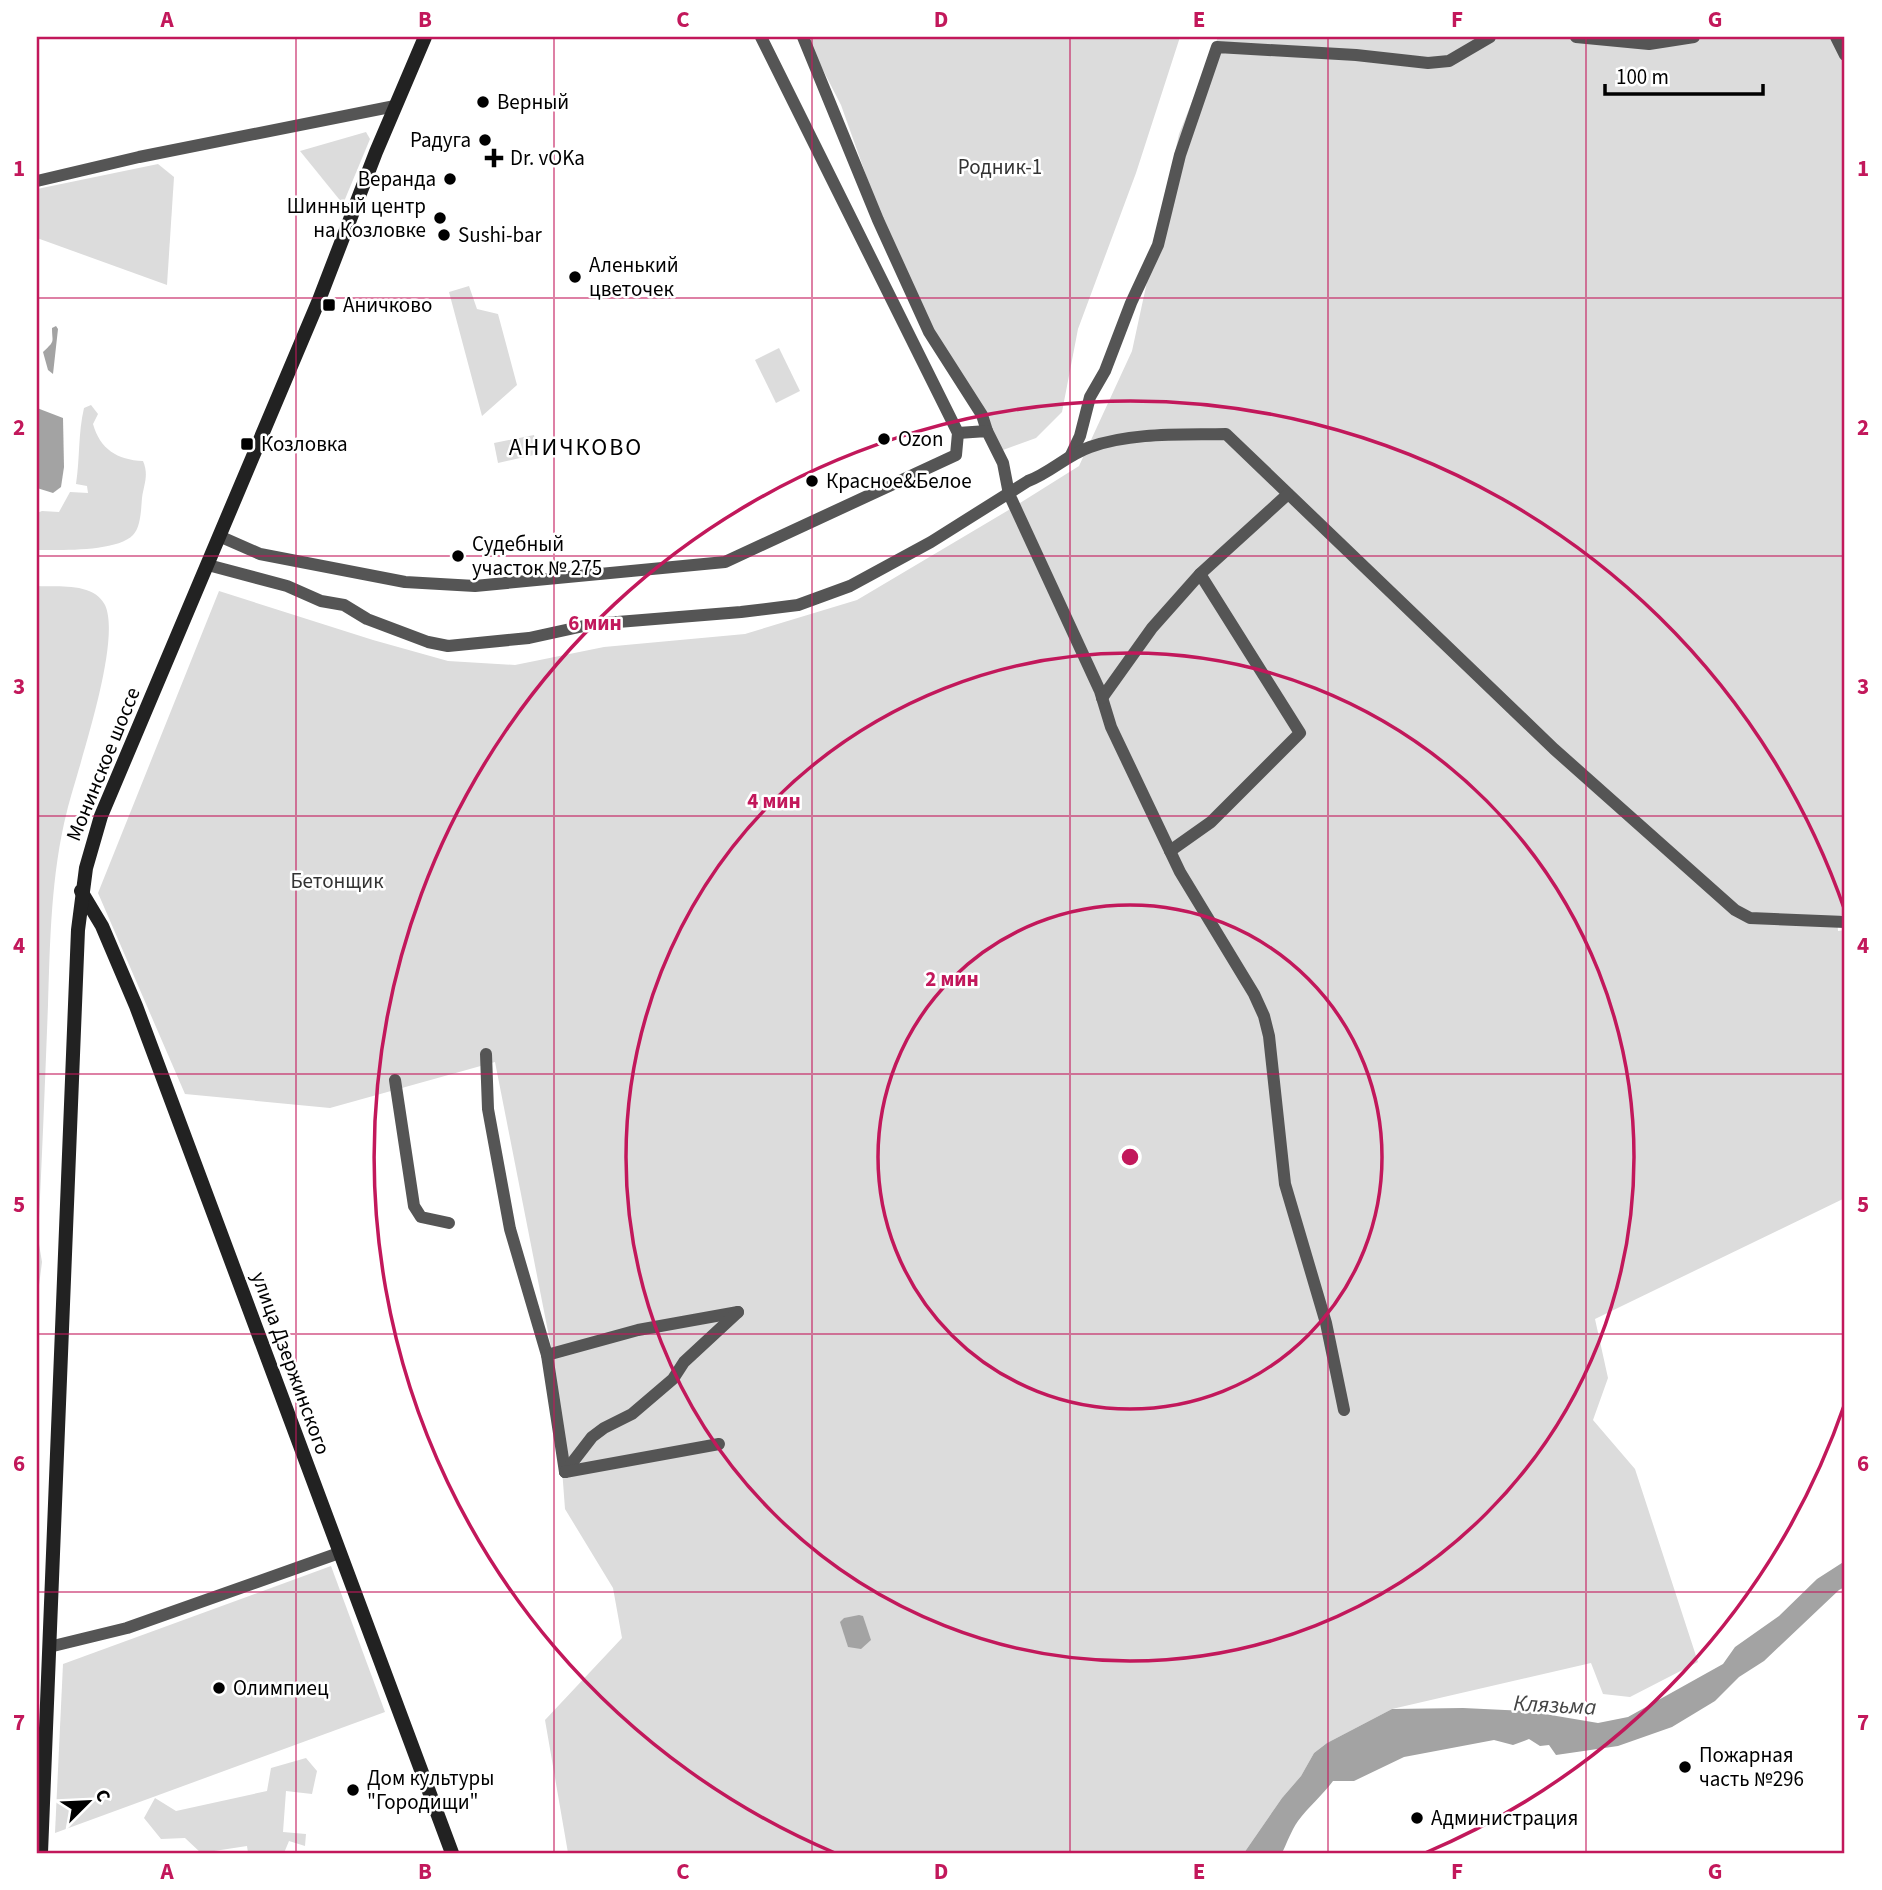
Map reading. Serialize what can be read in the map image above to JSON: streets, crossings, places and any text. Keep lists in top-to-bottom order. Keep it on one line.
{"streets":{"main road":["Монинское шоссе","улица Дзержинского"]},"crossings":[["Монинское шоссе","улица Дзержинского"]],"districts":["АНИЧКОВО"],"water":["Клязьма"],"parks":["Родник-1","Бетонщик"],"places":{"other":["Верный","Радуга","Веранда","Шинный центр на Козловке","Sushi-bar","Аленький цветочек","Ozon","Красное&Белое","Судебный участок № 275","Олимпиец","Пожарная часть №296","Дом культуры \"Городищи\"","Администрация"],"health":["Dr. vOKa"],"transit":["Аничково","Козловка"]},"scale_bar":"100 m","north":"top right","grid":{"columns":["A","B","C","D","E","F","G"],"rows":["1","2","3","4","5","6","7"]},"rings":["6 мин","4 мин","2 мин"]}
